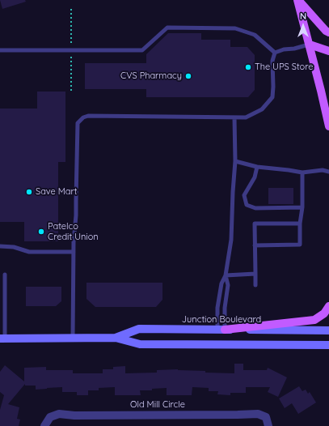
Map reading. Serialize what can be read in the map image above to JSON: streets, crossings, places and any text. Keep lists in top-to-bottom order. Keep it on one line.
{"streets":{"main road":["Junction Boulevard"],"street":["Old Mill Circle"]},"places":["The UPS Store","CVS Pharmacy","Save Mart","Patelco Credit Union"],"north":"top"}
